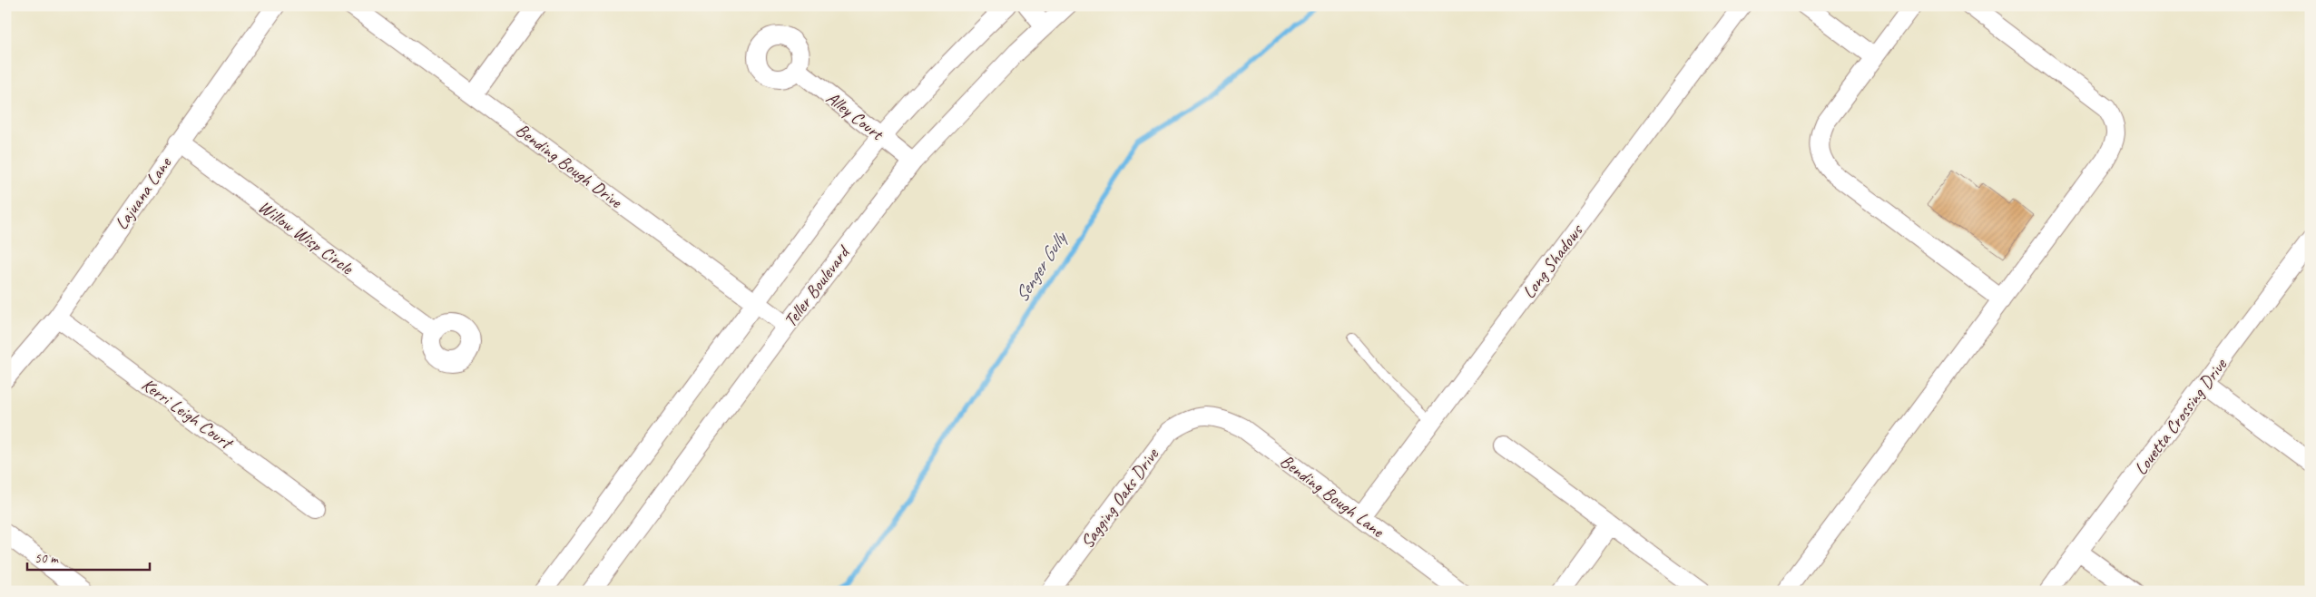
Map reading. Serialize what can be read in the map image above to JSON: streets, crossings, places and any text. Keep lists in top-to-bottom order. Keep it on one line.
{"streets":{"street":["Alley Court","Bending Bough Drive","Lajuana Lane","Willow Wisp Circle","Long Shadows","Teller Boulevard","Kerri Leigh Court","Louetta Crossing Drive","Bending Bough Lane","Sagging Oaks Drive"]},"crossings":[["Alley Court","Teller Boulevard"],["Bending Bough Drive","Teller Boulevard"],["Lajuana Lane","Willow Wisp Circle"],["Lajuana Lane","Kerri Leigh Court"],["Long Shadows","Bending Bough Lane"],["Bending Bough Lane","Sagging Oaks Drive"]],"water":["Senger Gully"],"scale_bar":"50 m"}
